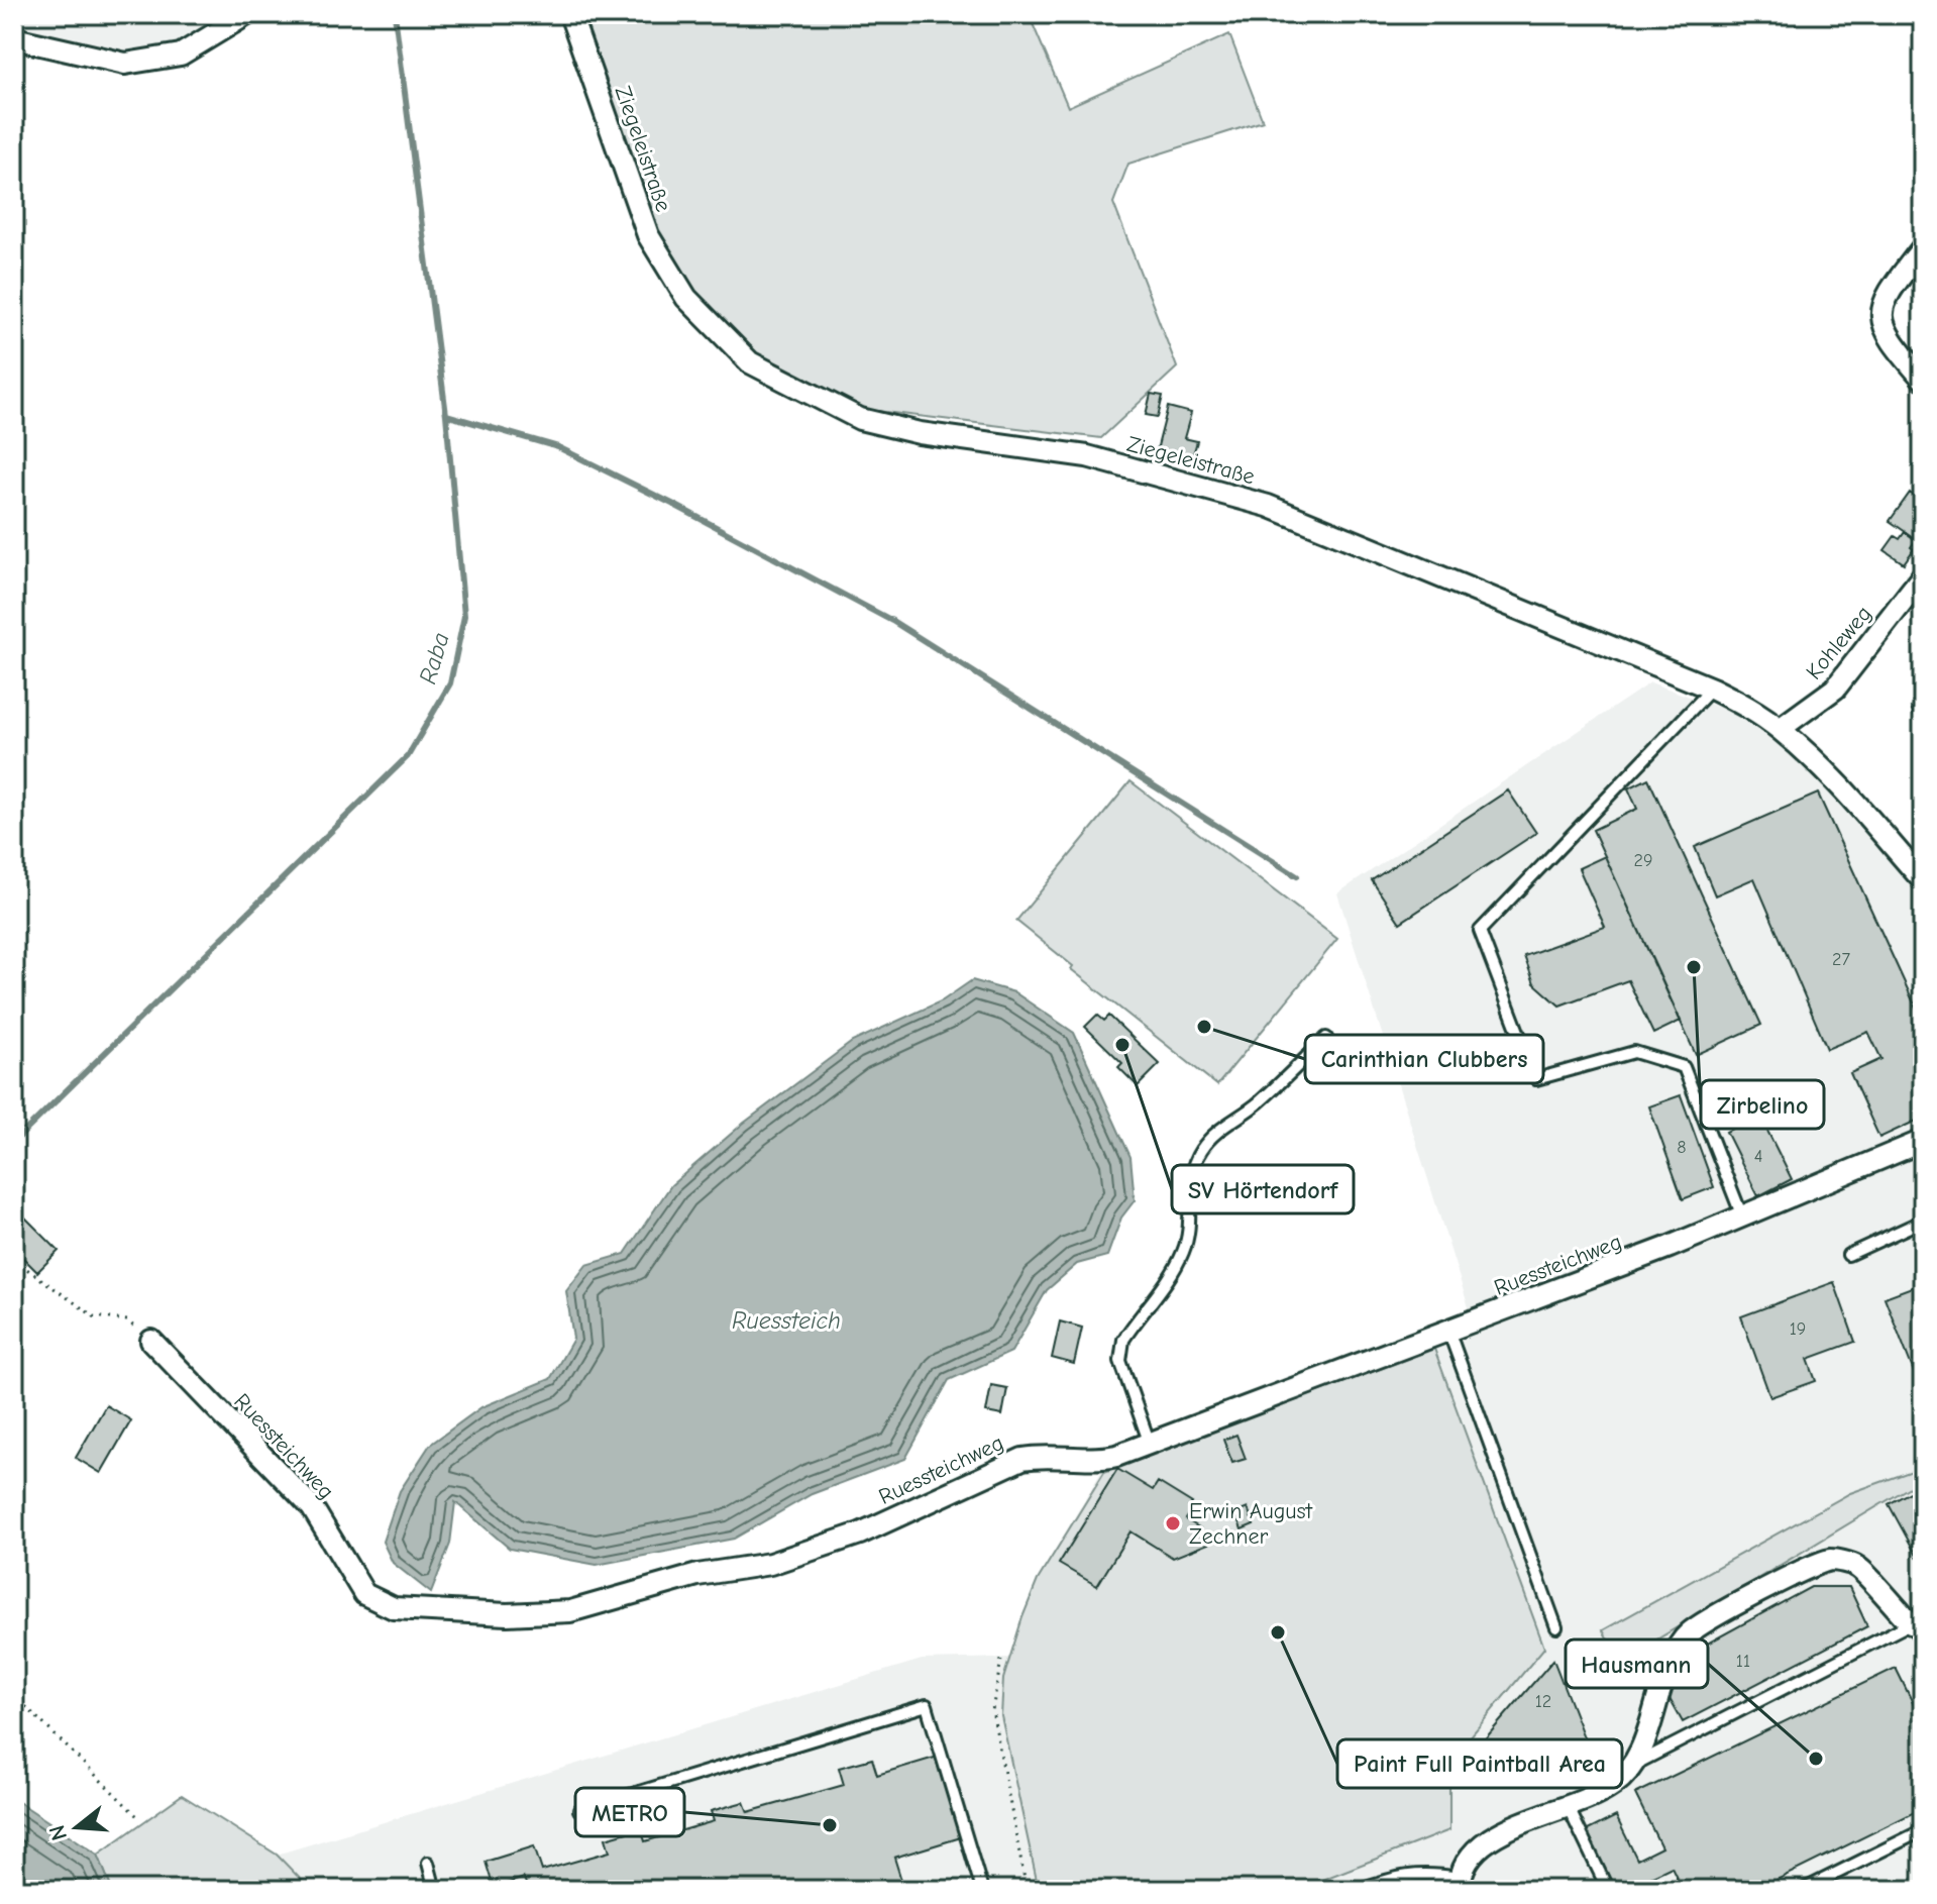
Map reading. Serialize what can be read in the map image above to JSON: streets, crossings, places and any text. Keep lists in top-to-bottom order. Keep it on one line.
{"streets":{"street":["Ziegeleistraße","Kohleweg","Ruessteichweg"]},"crossings":[["Ziegeleistraße","Kohleweg"]],"water":["Raba","Ruessteich"],"places":["Zirbelino","Carinthian Clubbers","SV Hörtendorf","Erwin August Zechner","Paint Full Paintball Area","Hausmann","METRO"],"house_numbers":["29","27","8","4","19","11","12"],"north":"left"}
